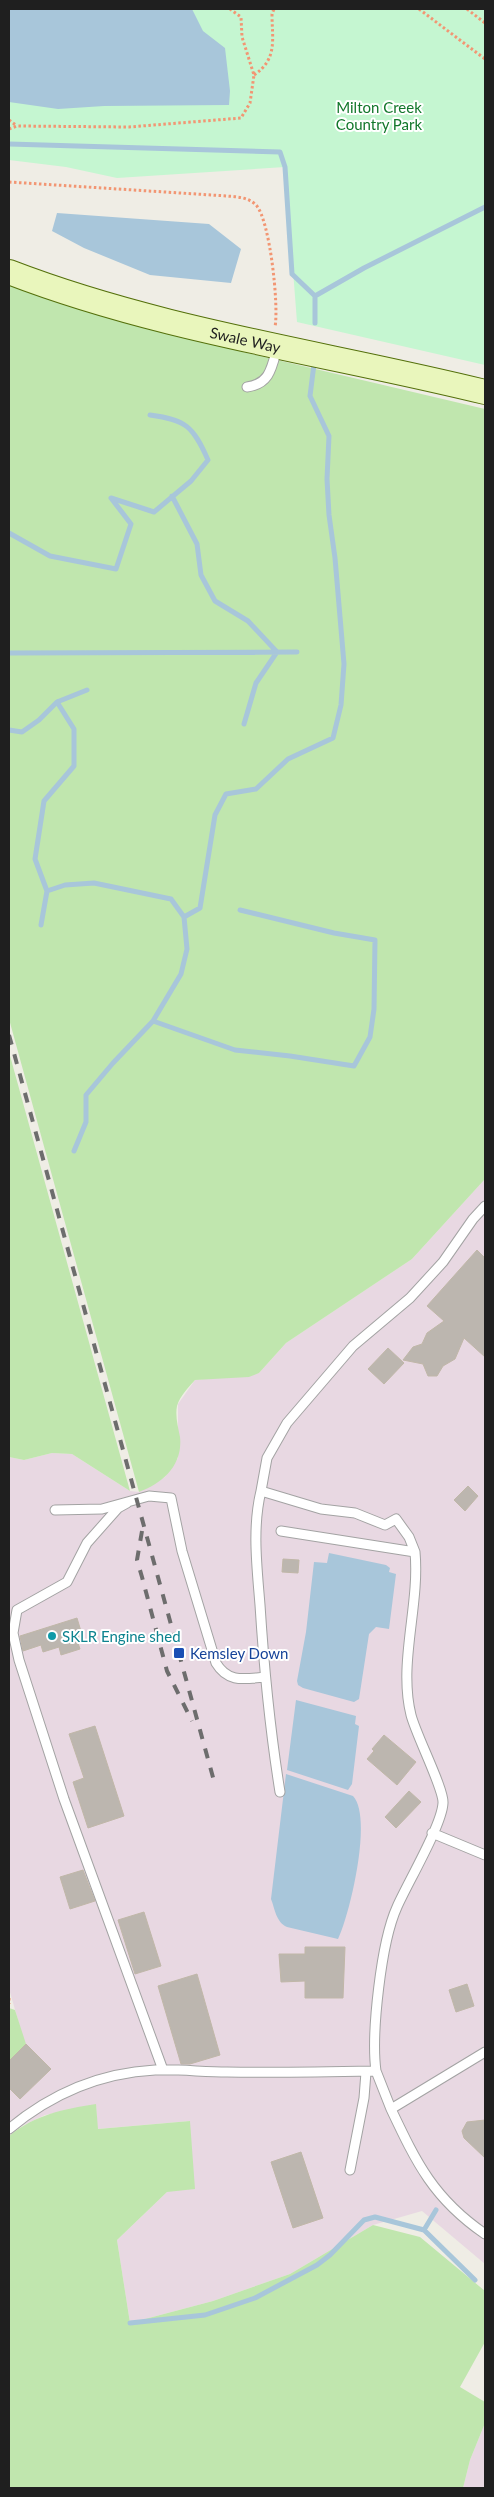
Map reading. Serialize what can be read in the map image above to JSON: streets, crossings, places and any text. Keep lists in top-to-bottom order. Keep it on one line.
{"streets":{"main road":["Swale Way"]},"parks":["Milton Creek Country Park"],"places":{"other":["SKLR Engine shed"],"transit":["Kemsley Down"]}}
